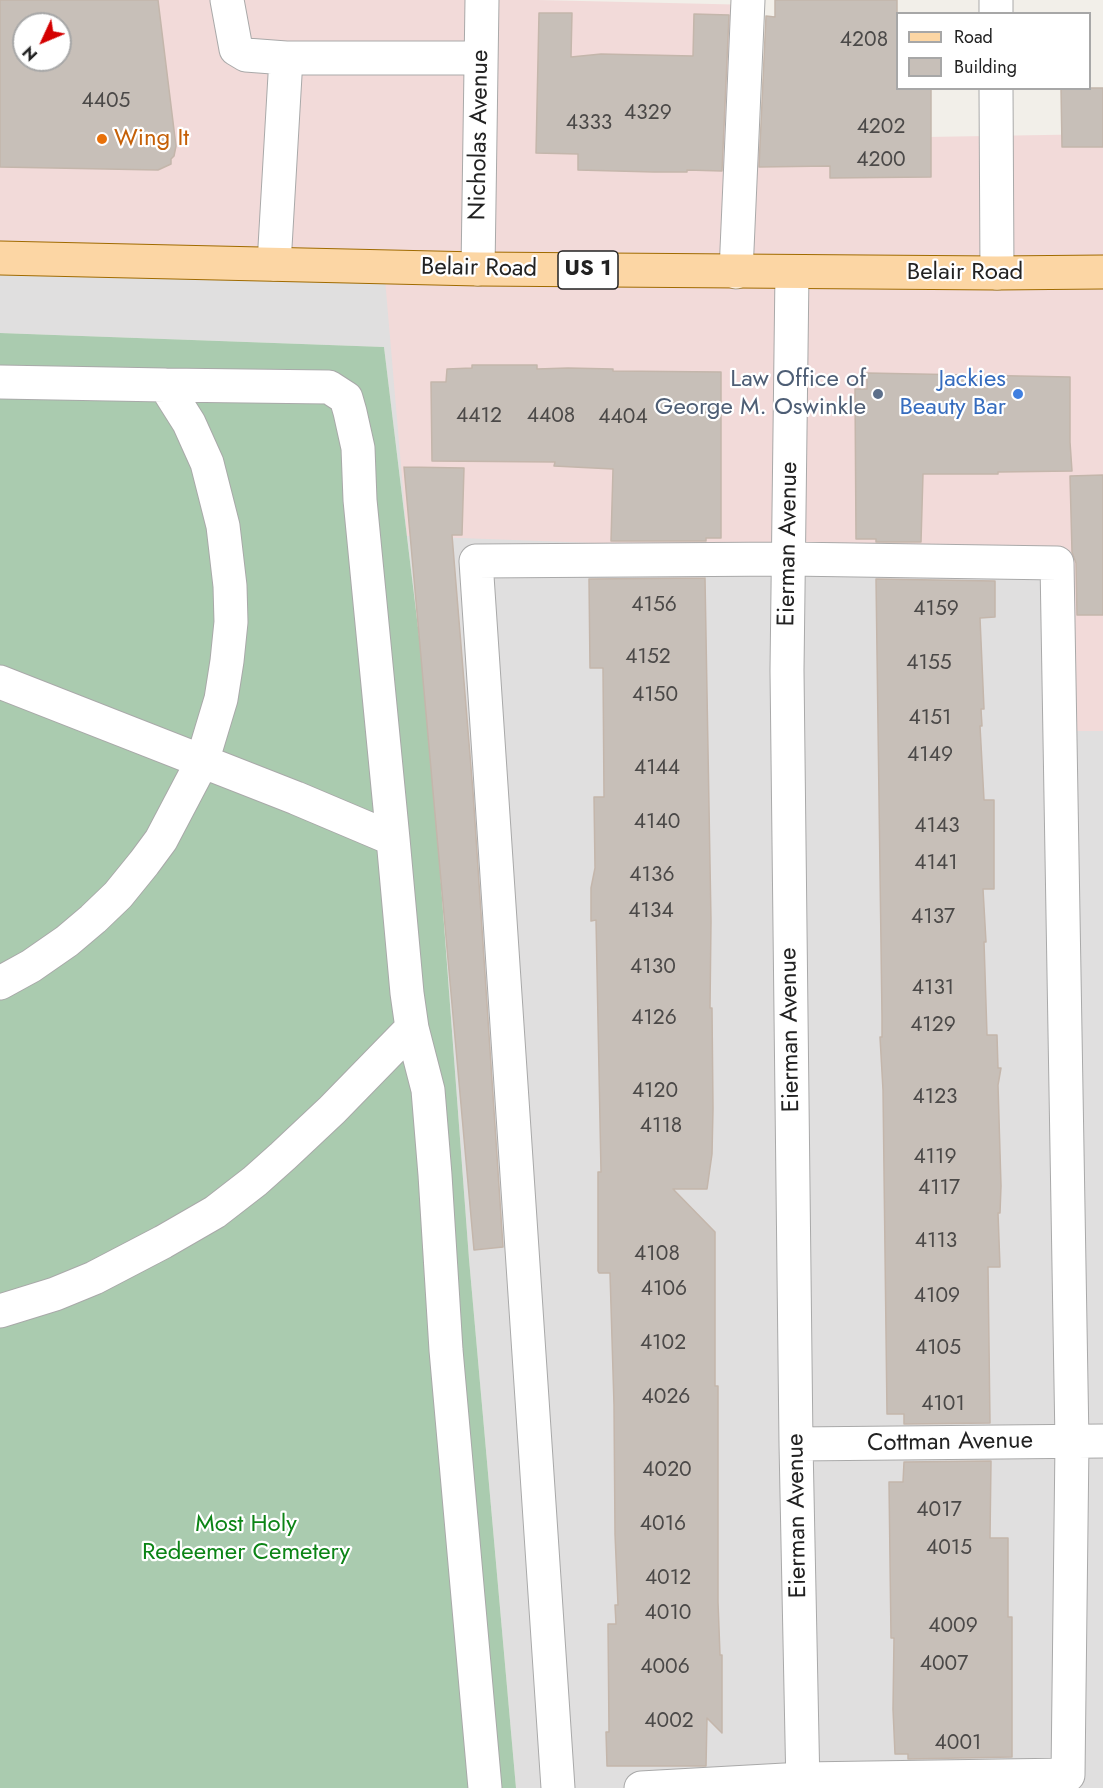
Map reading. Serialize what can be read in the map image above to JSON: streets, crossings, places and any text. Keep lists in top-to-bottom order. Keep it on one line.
{"streets":{"main road":["Belair Road","US 1"],"street":["Nicholas Avenue","Eierman Avenue","Cottman Avenue"]},"crossings":[["Nicholas Avenue","Belair Road"],["Belair Road","Eierman Avenue"],["Eierman Avenue","Cottman Avenue"]],"parks":["Most Holy Redeemer Cemetery"],"places":["Wing It","Law Office of George M. Oswinkle","Jackies Beauty Bar"],"house_numbers":["4208","4405","4329","4333","4202","4200","4412","4408","4404","4156","4159","4152","4155","4150","4151","4149","4144","4140","4143","4141","4136","4134","4137","4130","4131","4126","4129","4120","4123","4118","4119","4117","4113","4108","4106","4109","4102","4105","4026","4101","4020","4017","4016","4015","4012","4010","4009","4007","4006","4002","4001"],"legend":["Road","Building"],"north":"bottom left"}
